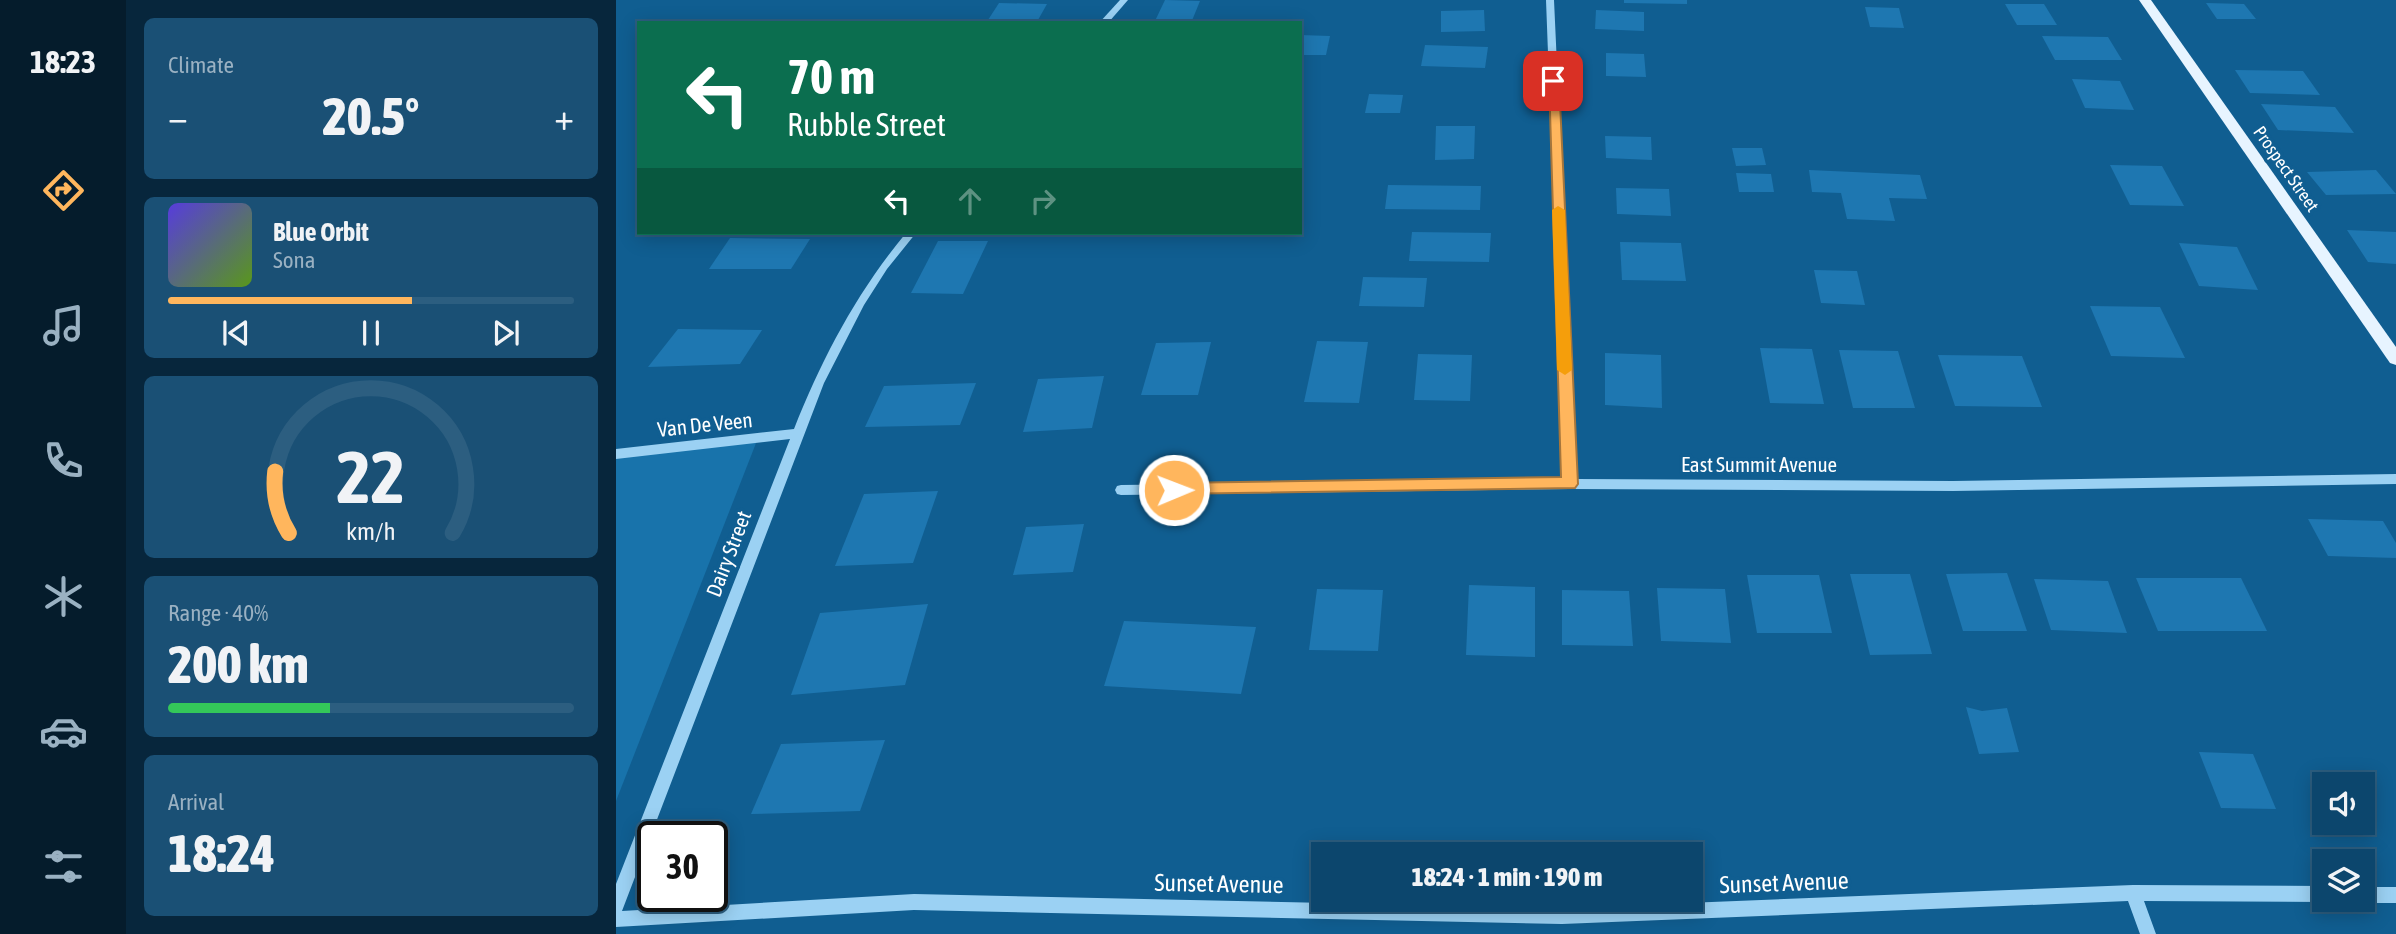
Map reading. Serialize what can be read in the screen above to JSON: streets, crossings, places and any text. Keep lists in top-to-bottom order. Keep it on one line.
{"streets":{"main road":["Prospect Street"],"street":["Van De Veen","East Summit Avenue","Dairy Street","Sunset Avenue"]},"crossings":[["Van De Veen","Dairy Street"]],"page":{"tabs":"18:23","tile":["Climate",["Range · 40%","200 km"],["Arrival","18:24"]],"turn":["70 m","Rubble Street"],"heat":["−","20.5°","+"],"song":["Blue Orbit","Sona"],"limit":"30","trip":"18:24 · 1 min · 190 m","gauge":["22","km/h"]}}
